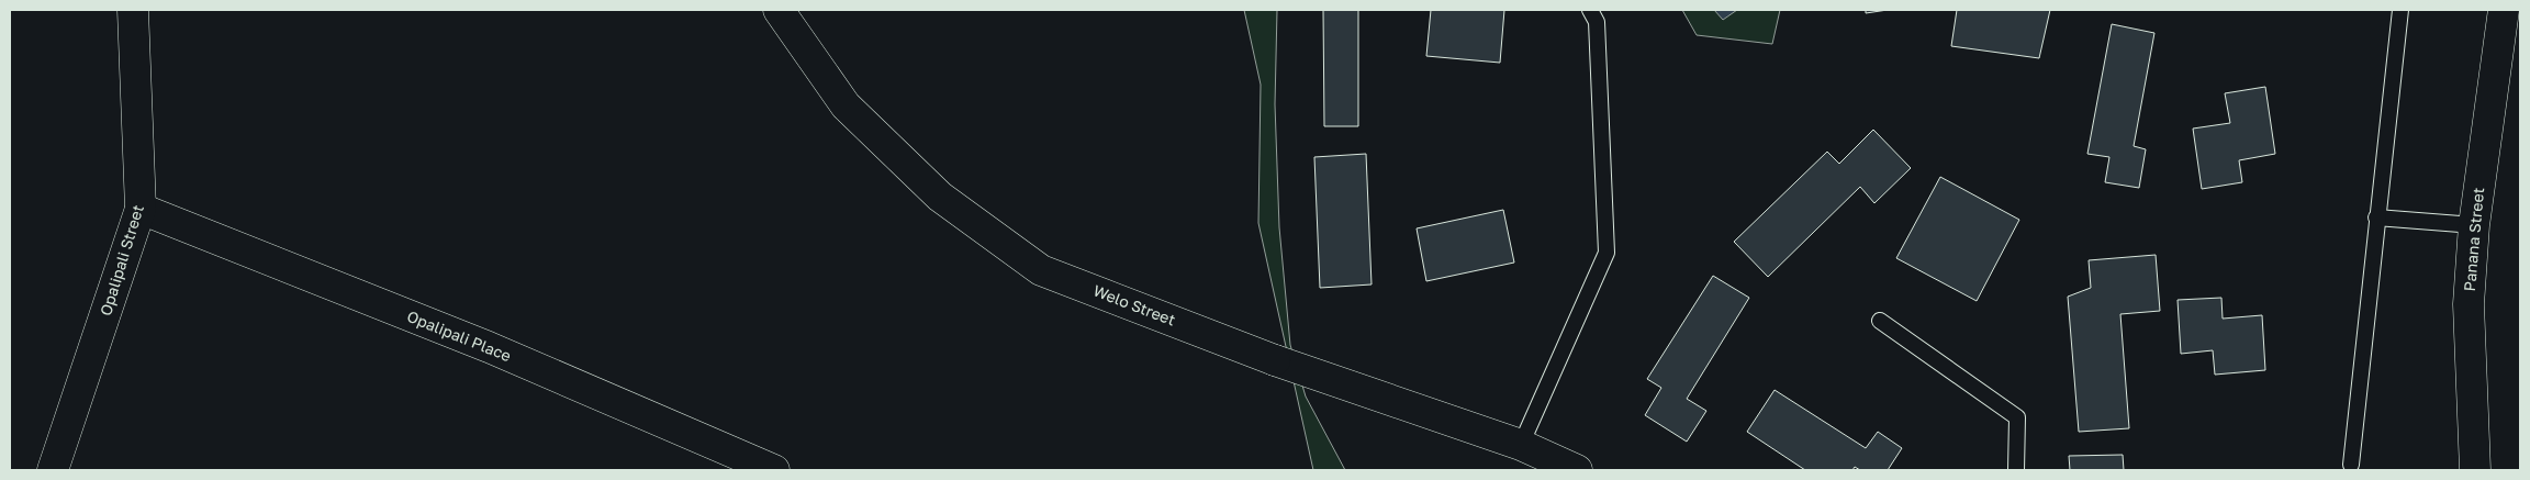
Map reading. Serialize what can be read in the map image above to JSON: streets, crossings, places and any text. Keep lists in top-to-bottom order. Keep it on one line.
{"streets":{"street":["Panana Street","Opalipali Street","Welo Street","Opalipali Place"]},"crossings":[["Opalipali Street","Opalipali Place"]]}
